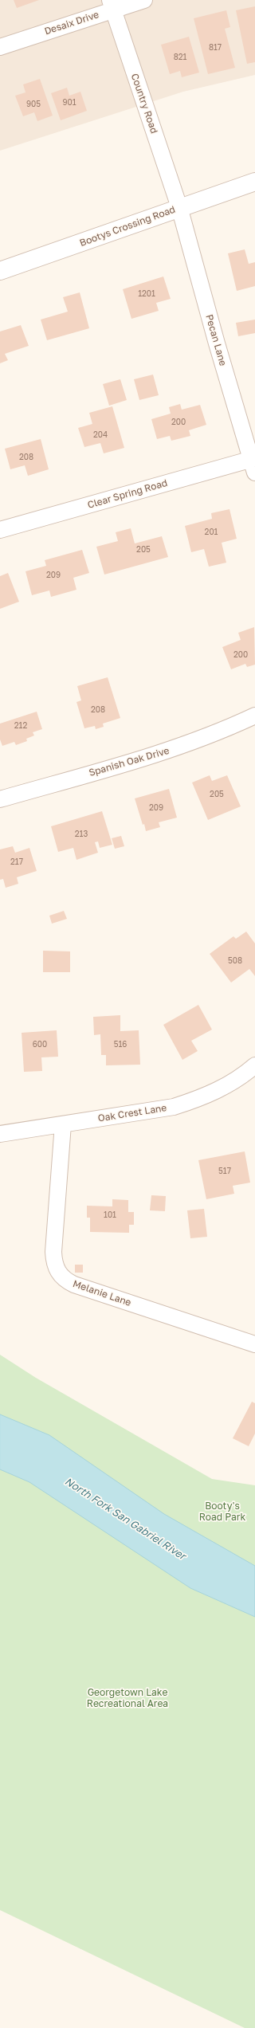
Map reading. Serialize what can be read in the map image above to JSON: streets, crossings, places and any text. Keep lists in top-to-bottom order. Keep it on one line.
{"streets":{"street":["Desaix Drive","Country Road","Bootys Crossing Road","Pecan Lane","Clear Spring Road","Spanish Oak Drive","Oak Crest Lane","Melanie Lane"]},"crossings":[["Desaix Drive","Country Road"],["Country Road","Bootys Crossing Road"],["Country Road","Pecan Lane"],["Bootys Crossing Road","Pecan Lane"],["Pecan Lane","Clear Spring Road"],["Oak Crest Lane","Melanie Lane"]],"water":["North Fork San Gabriel River"],"parks":["Booty's Road Park","Georgetown Lake Recreational Area"],"house_numbers":["817","821","901","905","1201","200","204","208","201","205","209","200","208","212","205","209","213","217","508","600","516","517","101"]}
